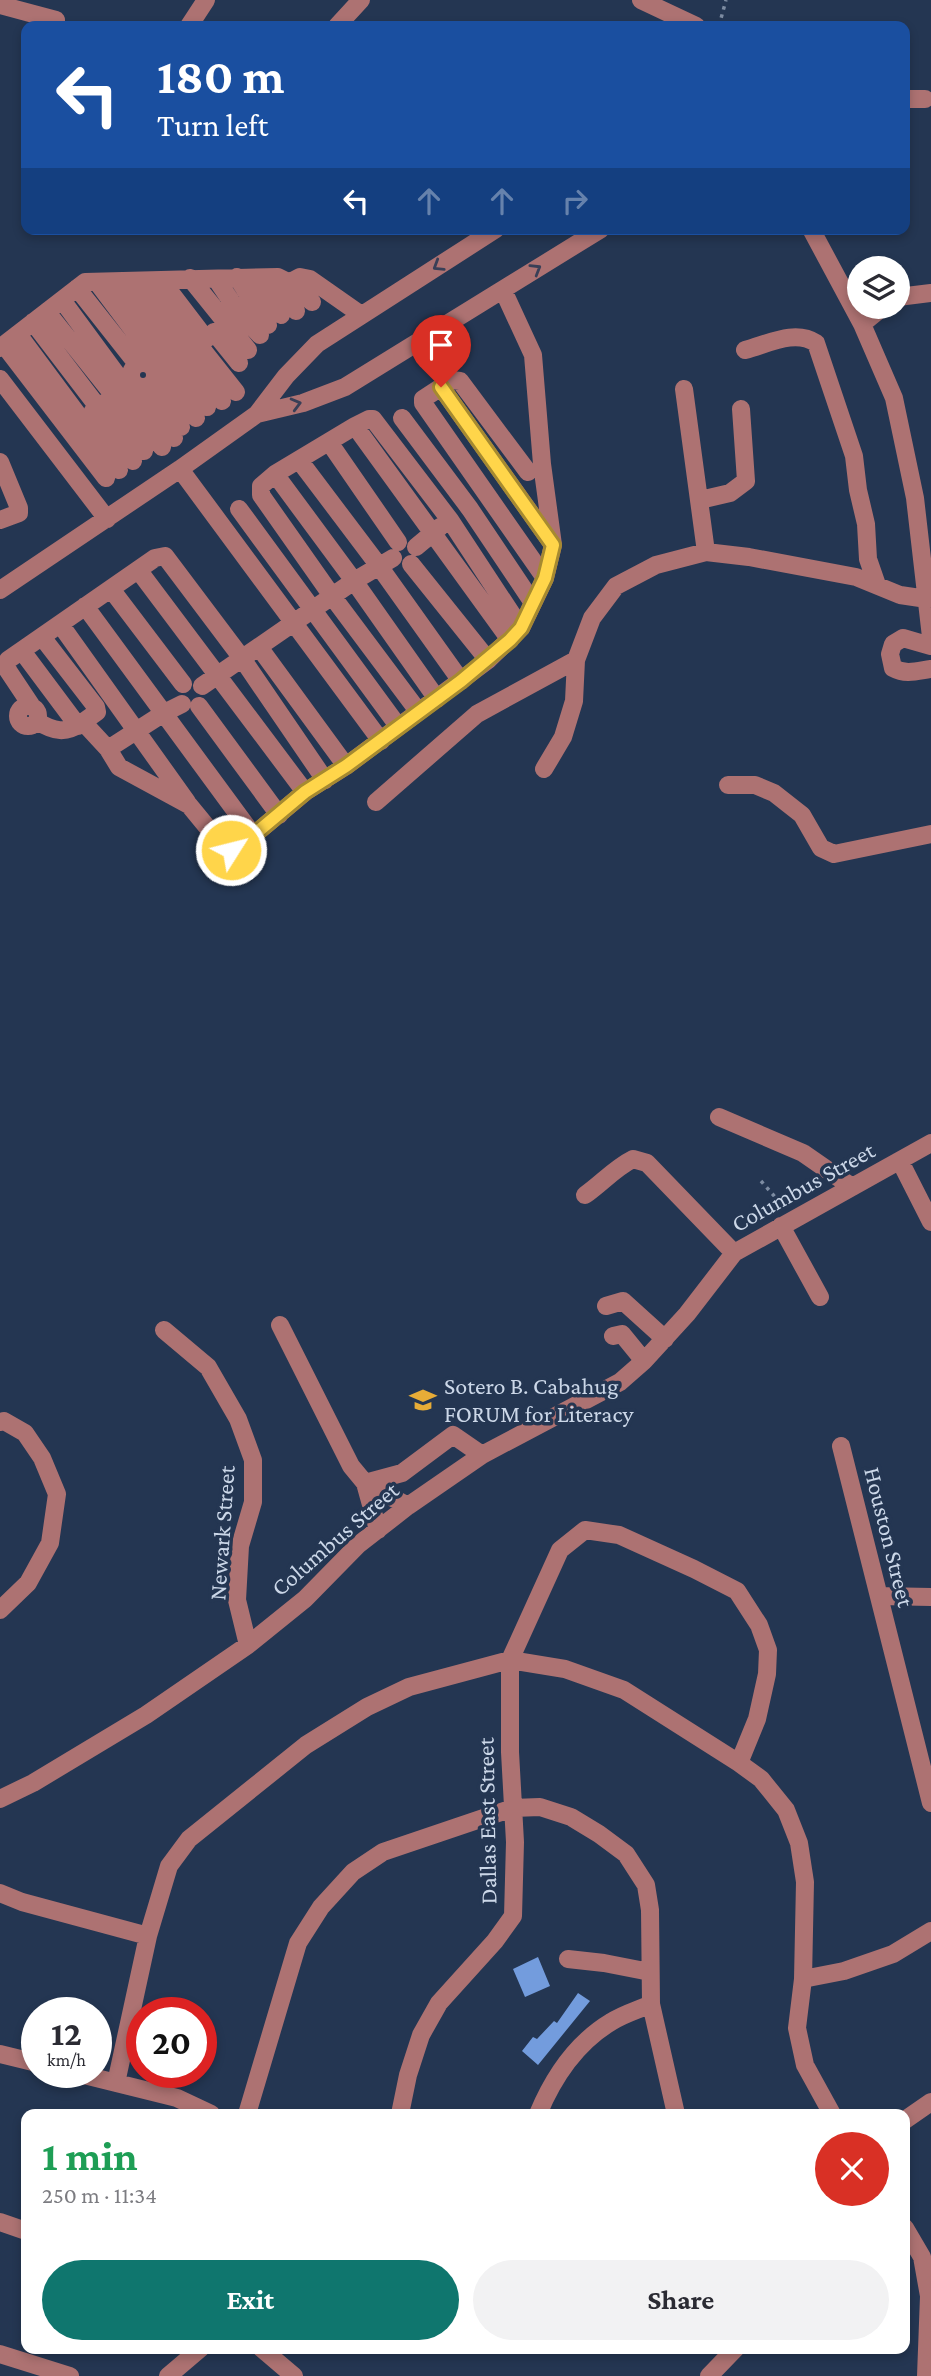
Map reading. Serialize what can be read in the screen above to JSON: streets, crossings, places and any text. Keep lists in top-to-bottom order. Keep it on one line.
{"streets":{"street":["Columbus Street","Newark Street","Houston Street","Dallas East Street"]},"crossings":[["Columbus Street","Newark Street"]],"places":{"school or university":["Sotero B. Cabahug FORUM for Literacy"]},"page":{"turn":["180 m","Turn left"],"speed":"12 km/h","limit":"20","heading":["1 min","250 m · 11:34"],"buttons":["Exit","Share"]}}
